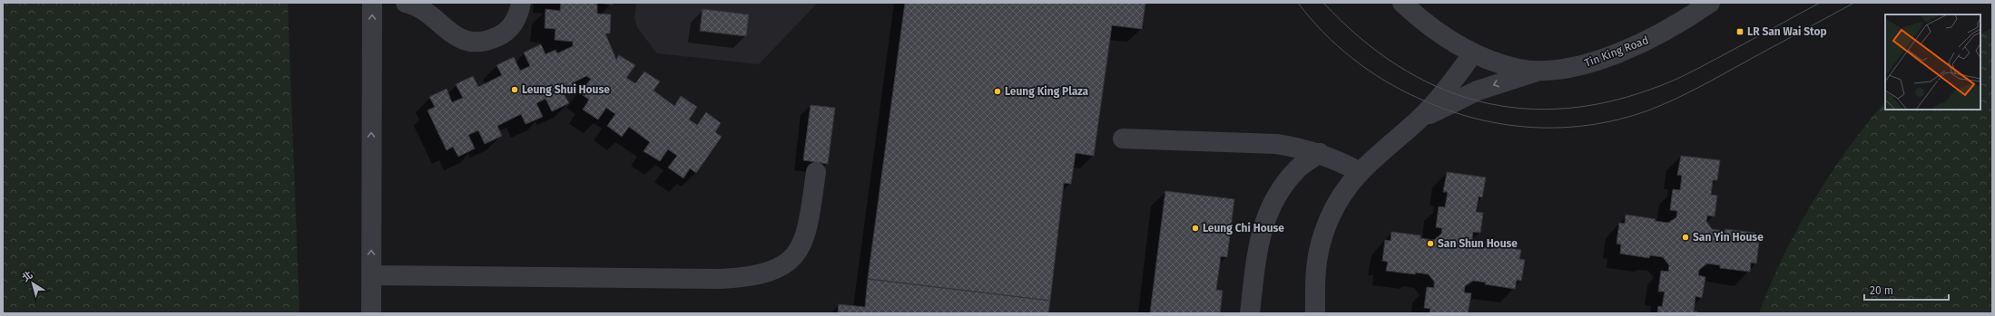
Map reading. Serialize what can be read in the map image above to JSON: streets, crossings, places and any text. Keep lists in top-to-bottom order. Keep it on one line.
{"streets":{"street":["Tin King Road"]},"places":{"transit":["LR San Wai Stop"],"other":["Leung Shui House","Leung King Plaza","Leung Chi House","San Yin House","San Shun House"]},"scale_bar":"20 m","north":"top left"}
